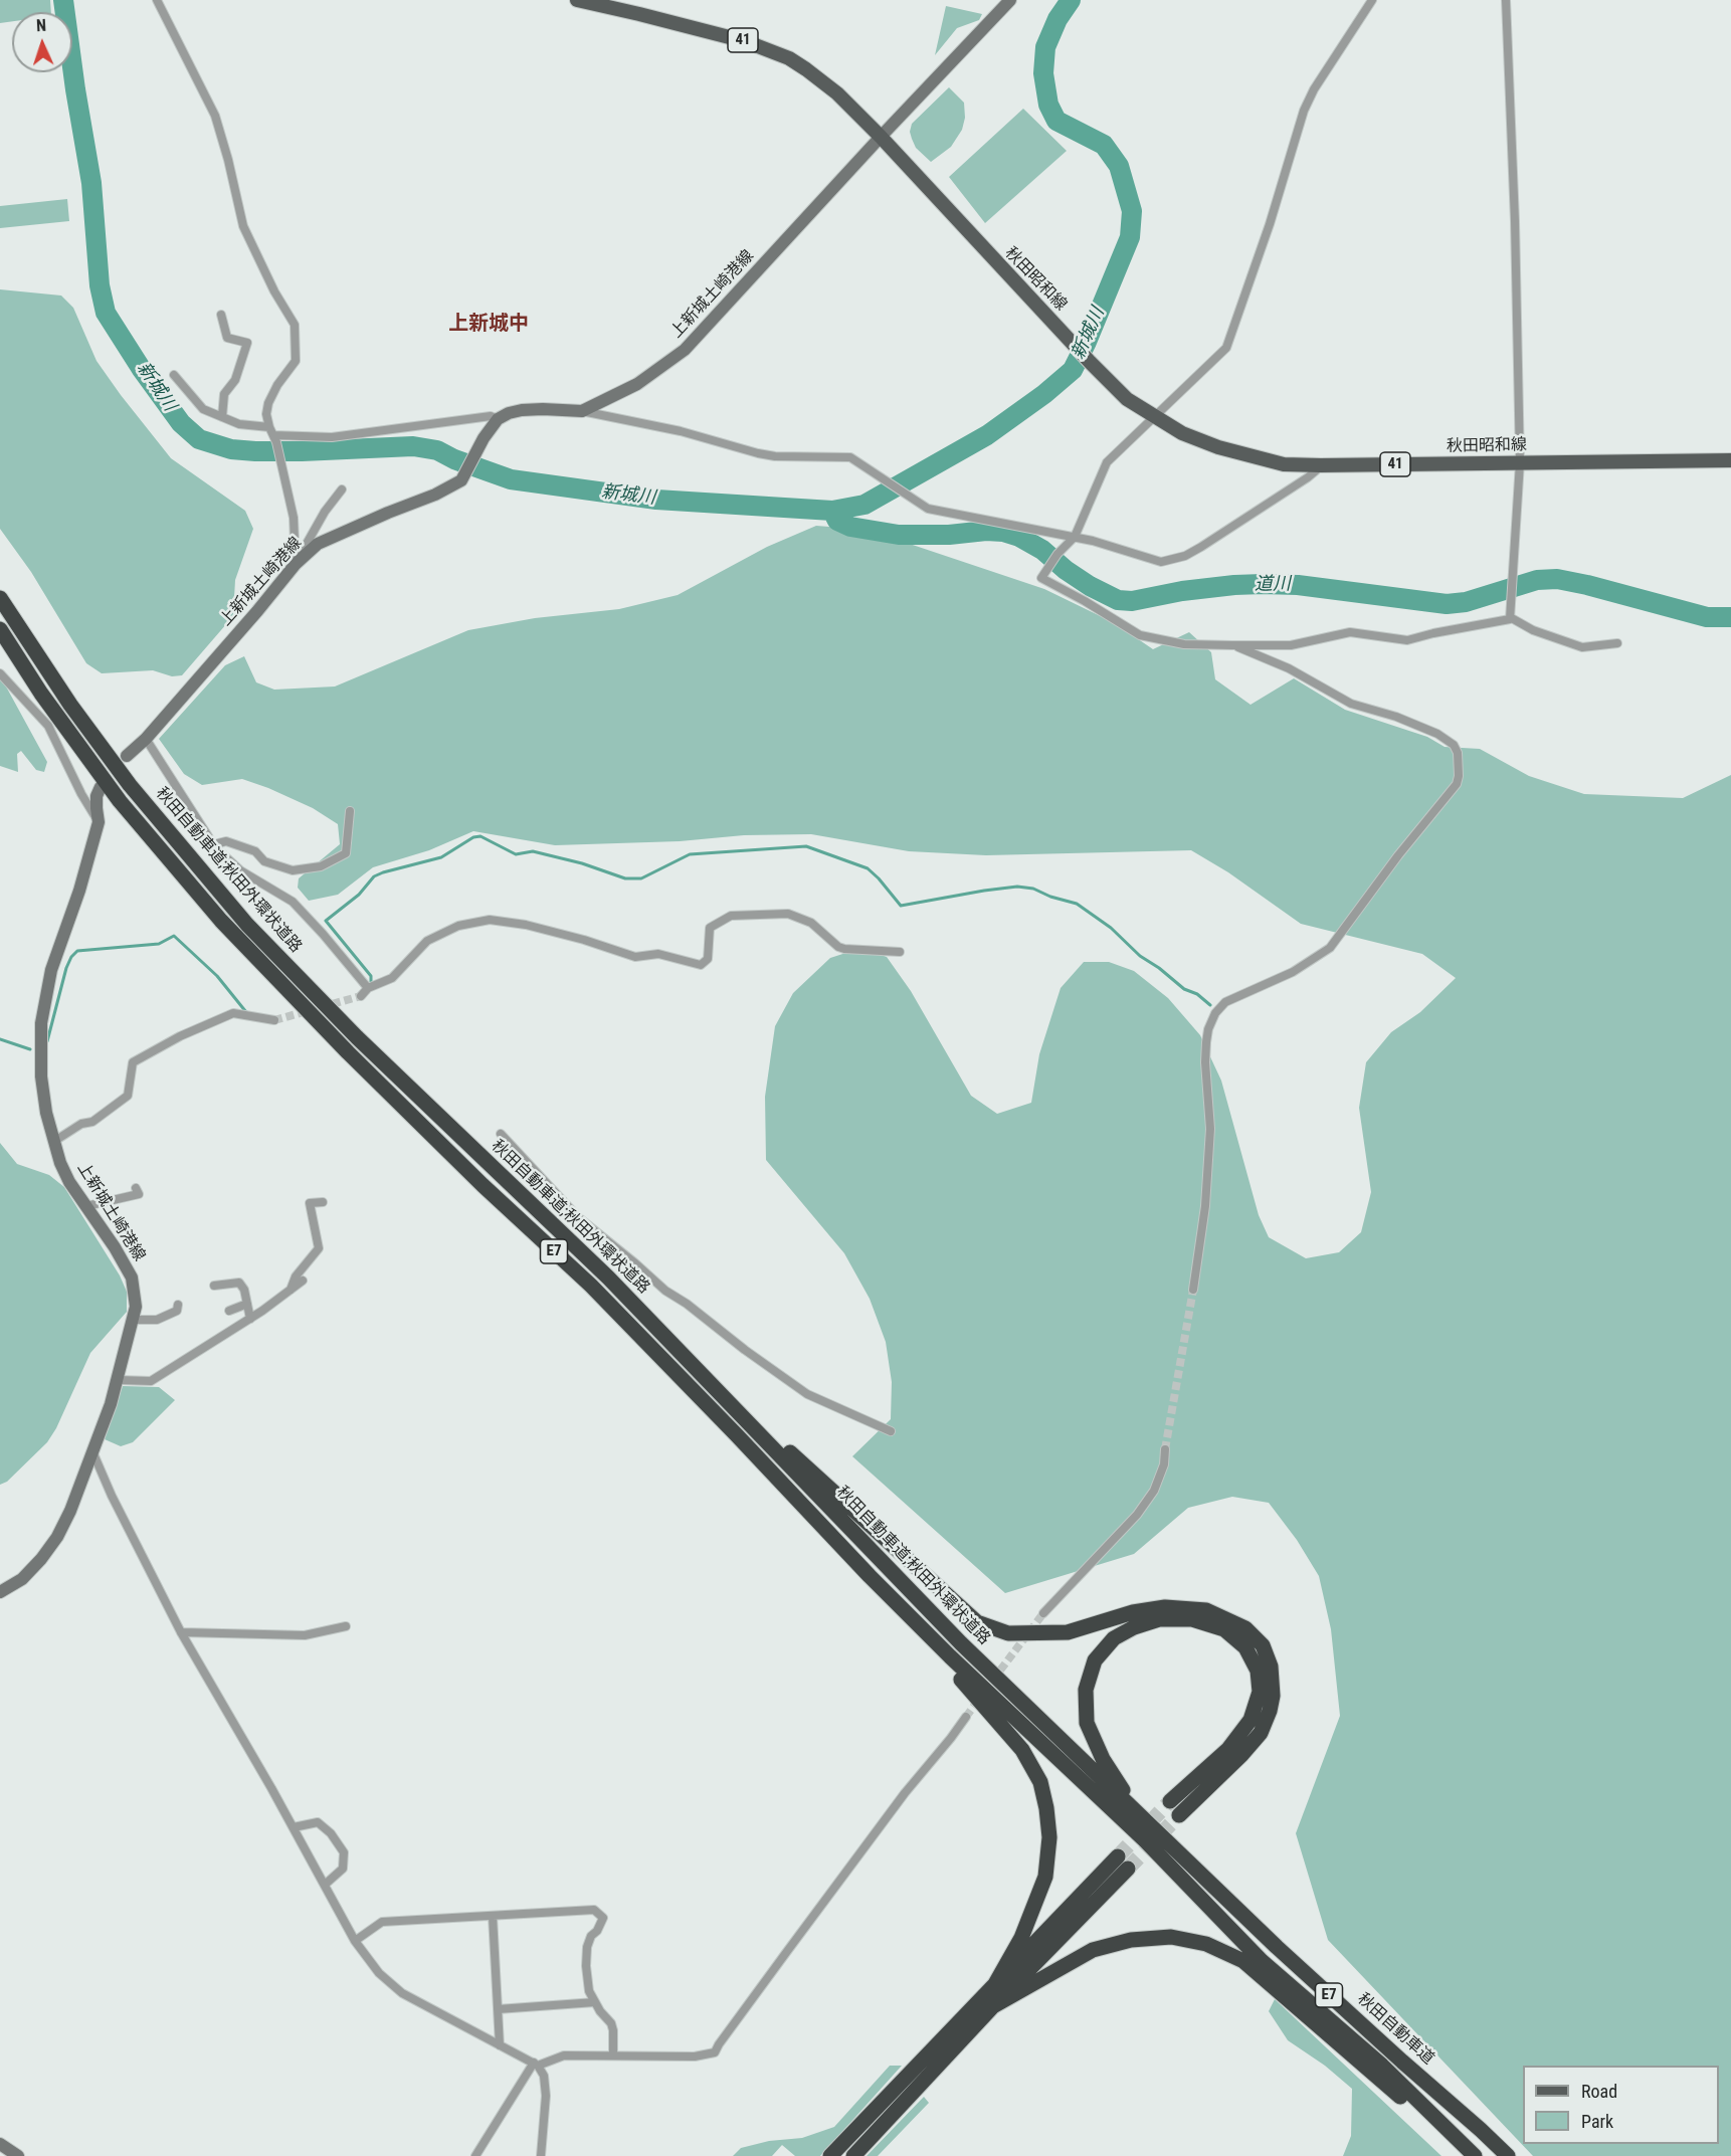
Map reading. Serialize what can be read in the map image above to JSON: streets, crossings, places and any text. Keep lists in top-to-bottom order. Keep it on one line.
{"streets":{"highway":["秋田自動車道;秋田外環状道路","E7","秋田自動車道"],"main road":["41","秋田昭和線","上新城土崎港線"]},"crossings":[["秋田昭和線","上新城土崎港線"],["秋田自動車道;秋田外環状道路","E7"],["秋田自動車道;秋田外環状道路","秋田自動車道"],["E7","秋田自動車道"]],"districts":["上新城中"],"water":["新城川","道川"],"legend":["Road","Park"],"north":"top"}
